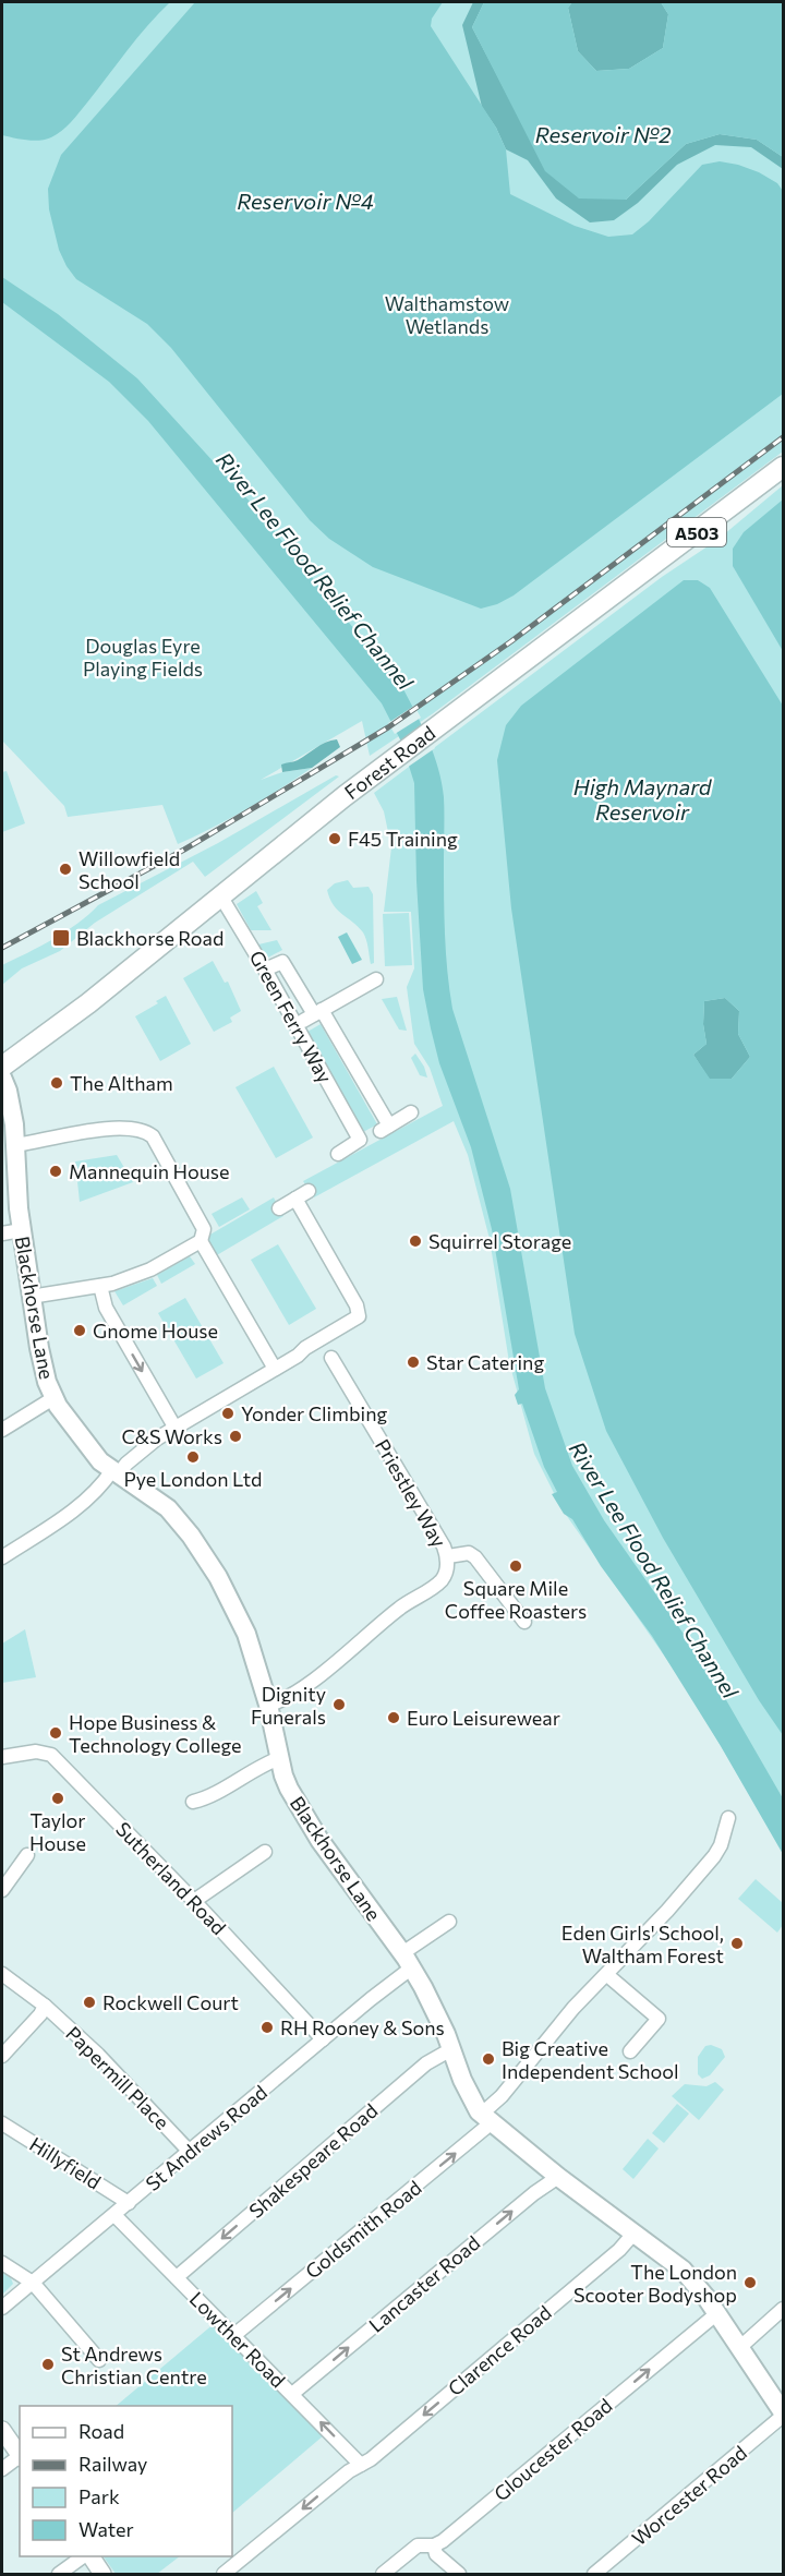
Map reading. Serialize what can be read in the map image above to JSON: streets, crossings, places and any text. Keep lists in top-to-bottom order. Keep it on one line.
{"streets":{"main road":["A503","Forest Road","Blackhorse Lane"],"street":["Green Ferry Way","Priestley Way","Sutherland Road","Papermill Place","St Andrews Road","Shakespeare Road","Hillyfield","Goldsmith Road","Lancaster Road","Lowther Road","Clarence Road","Gloucester Road","Worcester Road"]},"crossings":[["Forest Road","Green Ferry Way"],["Blackhorse Lane","Priestley Way"],["Blackhorse Lane","St Andrews Road"],["Blackhorse Lane","Shakespeare Road"],["Blackhorse Lane","Goldsmith Road"],["Blackhorse Lane","Lancaster Road"],["Blackhorse Lane","Clarence Road"],["Blackhorse Lane","Gloucester Road"],["Blackhorse Lane","Worcester Road"],["Sutherland Road","St Andrews Road"],["Papermill Place","St Andrews Road"],["St Andrews Road","Hillyfield"],["St Andrews Road","Lowther Road"],["Shakespeare Road","Lowther Road"],["Goldsmith Road","Lowther Road"],["Lancaster Road","Lowther Road"],["Lowther Road","Clarence Road"]],"one_way":["Shakespeare Road","Goldsmith Road","Lancaster Road","Clarence Road","Gloucester Road"],"water":["Reservoir №2","Reservoir №4","River Lee Flood Relief Channel","High Maynard Reservoir"],"parks":["Walthamstow Wetlands","Douglas Eyre Playing Fields"],"places":{"other":["F45 Training","Willowfield School","The Altham","Mannequin House","Squirrel Storage","Gnome House","Star Catering","Yonder Climbing","C&S Works","Pye London Ltd","Square Mile Coffee Roasters","Dignity Funerals","Euro Leisurewear","Hope Business & Technology College","Taylor House","Eden Girls' School, Waltham Forest","Rockwell Court","RH Rooney & Sons","Big Creative Independent School","The London Scooter Bodyshop","St Andrews Christian Centre"],"transit":["Blackhorse Road"]},"legend":["Road","Railway","Park","Water"]}
